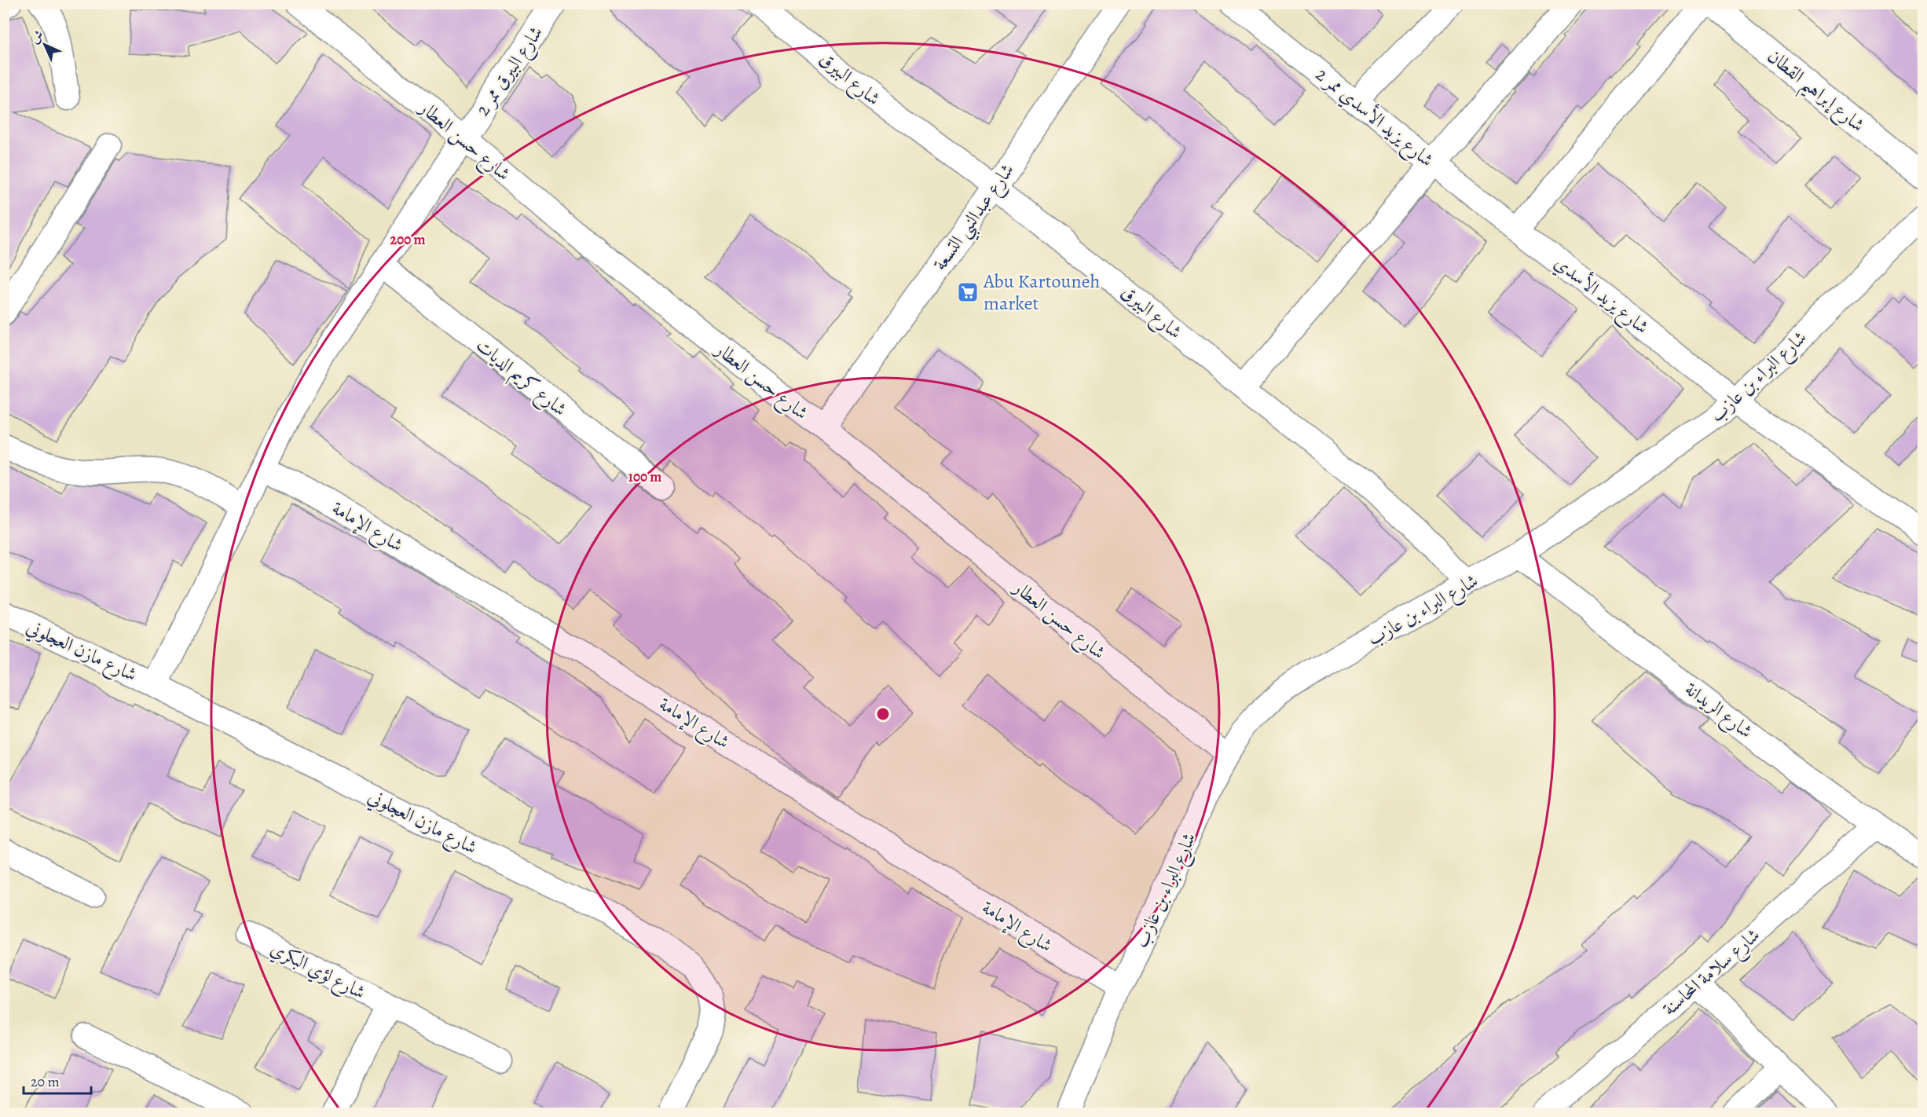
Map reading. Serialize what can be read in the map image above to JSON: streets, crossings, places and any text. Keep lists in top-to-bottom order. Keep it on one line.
{"streets":{"street":["شارع البيرق ممر 2","شارع البيرق","شارع إبراهيم القطان","شارع يزيد الأسدي ممر 2","شارع حسن العطار","شارع عبدالنبي التسعة","شارع يزيد الأسدي","شارع البراء بن عازب","شارع كريم الديات","شارع الإمامة","شارع مازن العجلوني","شارع الريدانة","شارع لؤي البكري","شارع سلامة المحاسنة"]},"crossings":[["شارع البيرق ممر 2","شارع حسن العطار"],["شارع البيرق","شارع عبدالنبي التسعة"],["شارع البيرق","شارع البراء بن عازب"],["شارع يزيد الأسدي ممر 2","شارع يزيد الأسدي"],["شارع حسن العطار","شارع عبدالنبي التسعة"],["شارع حسن العطار","شارع البراء بن عازب"],["شارع يزيد الأسدي","شارع البراء بن عازب"],["شارع البراء بن عازب","شارع الإمامة"],["شارع البراء بن عازب","شارع الريدانة"],["شارع الريدانة","شارع سلامة المحاسنة"]],"places":{"supermarket":["Abu Kartouneh market"]},"scale_bar":"20 m","north":"top left","rings":["200 m","100 m"]}
